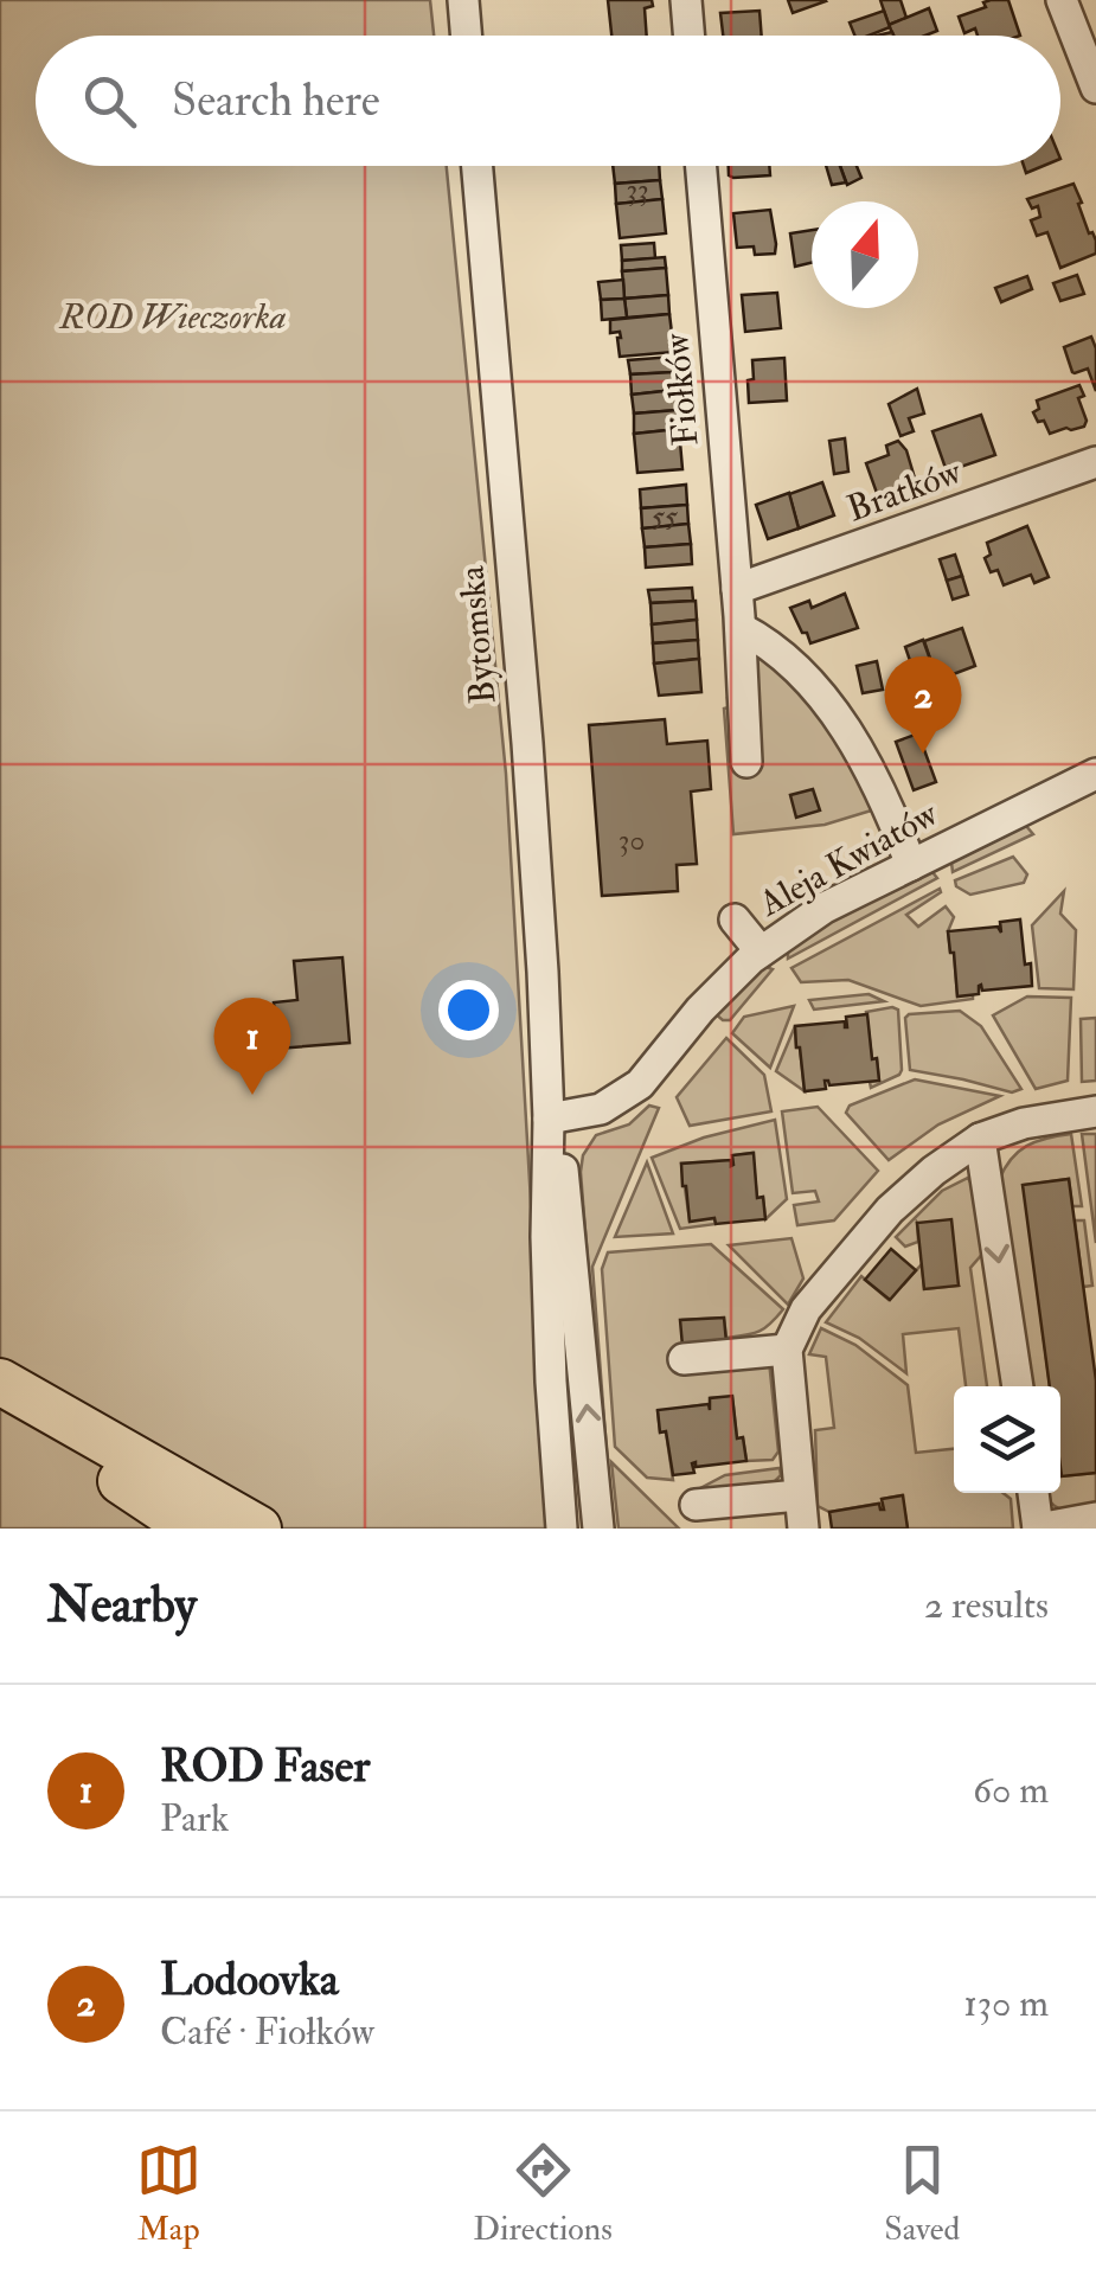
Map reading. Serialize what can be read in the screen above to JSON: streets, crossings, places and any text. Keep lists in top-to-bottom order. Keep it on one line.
{"streets":{"street":["Fiołków","Bratków","Bytomska","Aleja Kwiatów"]},"crossings":[["Fiołków","Bratków"],["Bytomska","Aleja Kwiatów"]],"parks":["ROD Wieczorka"],"house_numbers":["33","55","30"],"north":"top","page":{"search":"Search here","pins":["2","1"],"heading":["Nearby","2 results"],"list":[{"mark":"1","name":"ROD Faser","note":"Park","value":"60 m"},{"mark":"2","name":"Lodoovka","note":"Café · Fiołków","value":"130 m"}],"nav":["Map","Directions","Saved"]}}
